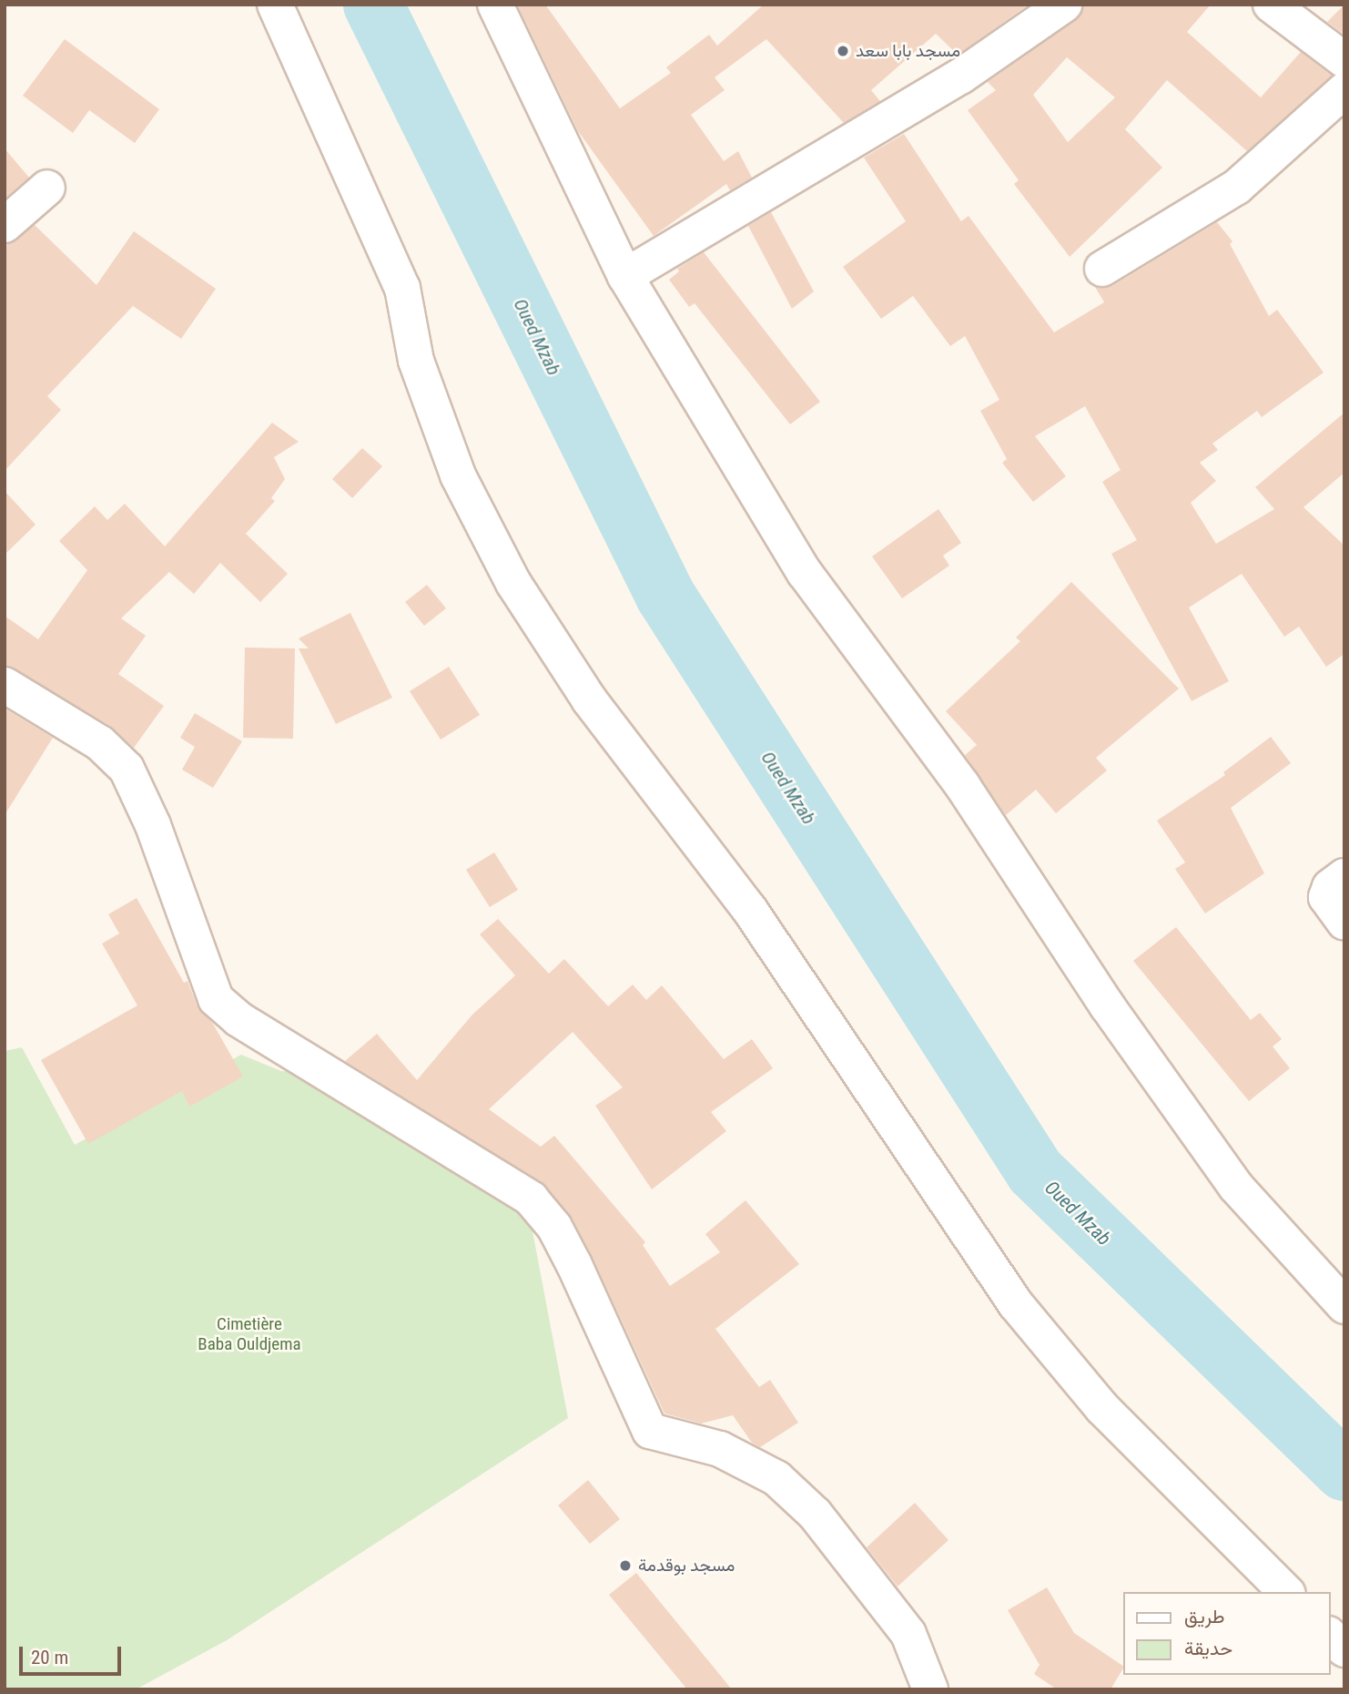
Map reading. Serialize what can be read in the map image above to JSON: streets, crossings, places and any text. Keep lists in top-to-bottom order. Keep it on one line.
{"water":["Oued Mzab"],"parks":["Cimetière Baba Ouldjema"],"places":["مسجد بابا سعد","مسجد بوقدمة"],"legend":["طريق","حديقة"],"scale_bar":"20 m"}
